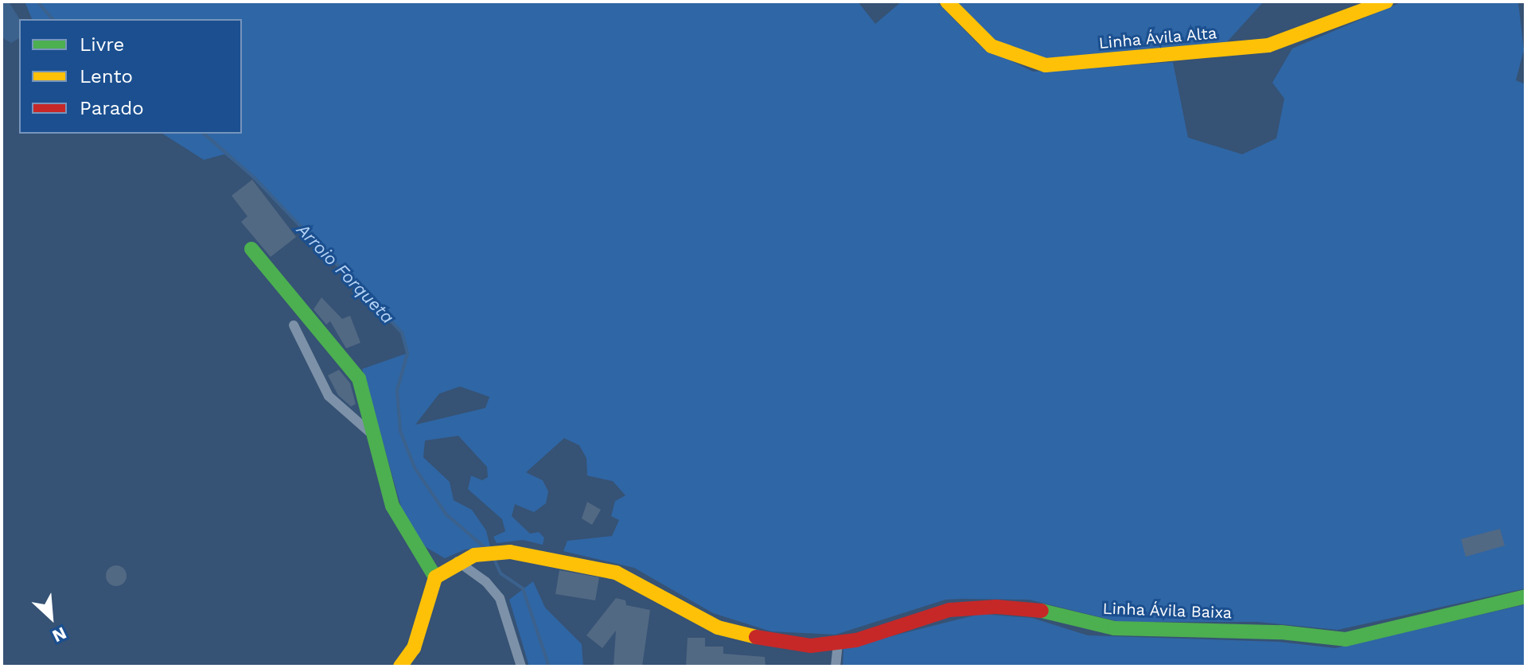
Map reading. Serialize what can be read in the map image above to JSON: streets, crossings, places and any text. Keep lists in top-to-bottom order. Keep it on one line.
{"streets":{"street":["Linha Ávila Alta","Linha Ávila Baixa"]},"water":["Arroio Forqueta"],"legend":["Livre","Lento","Parado"],"north":"bottom right"}
